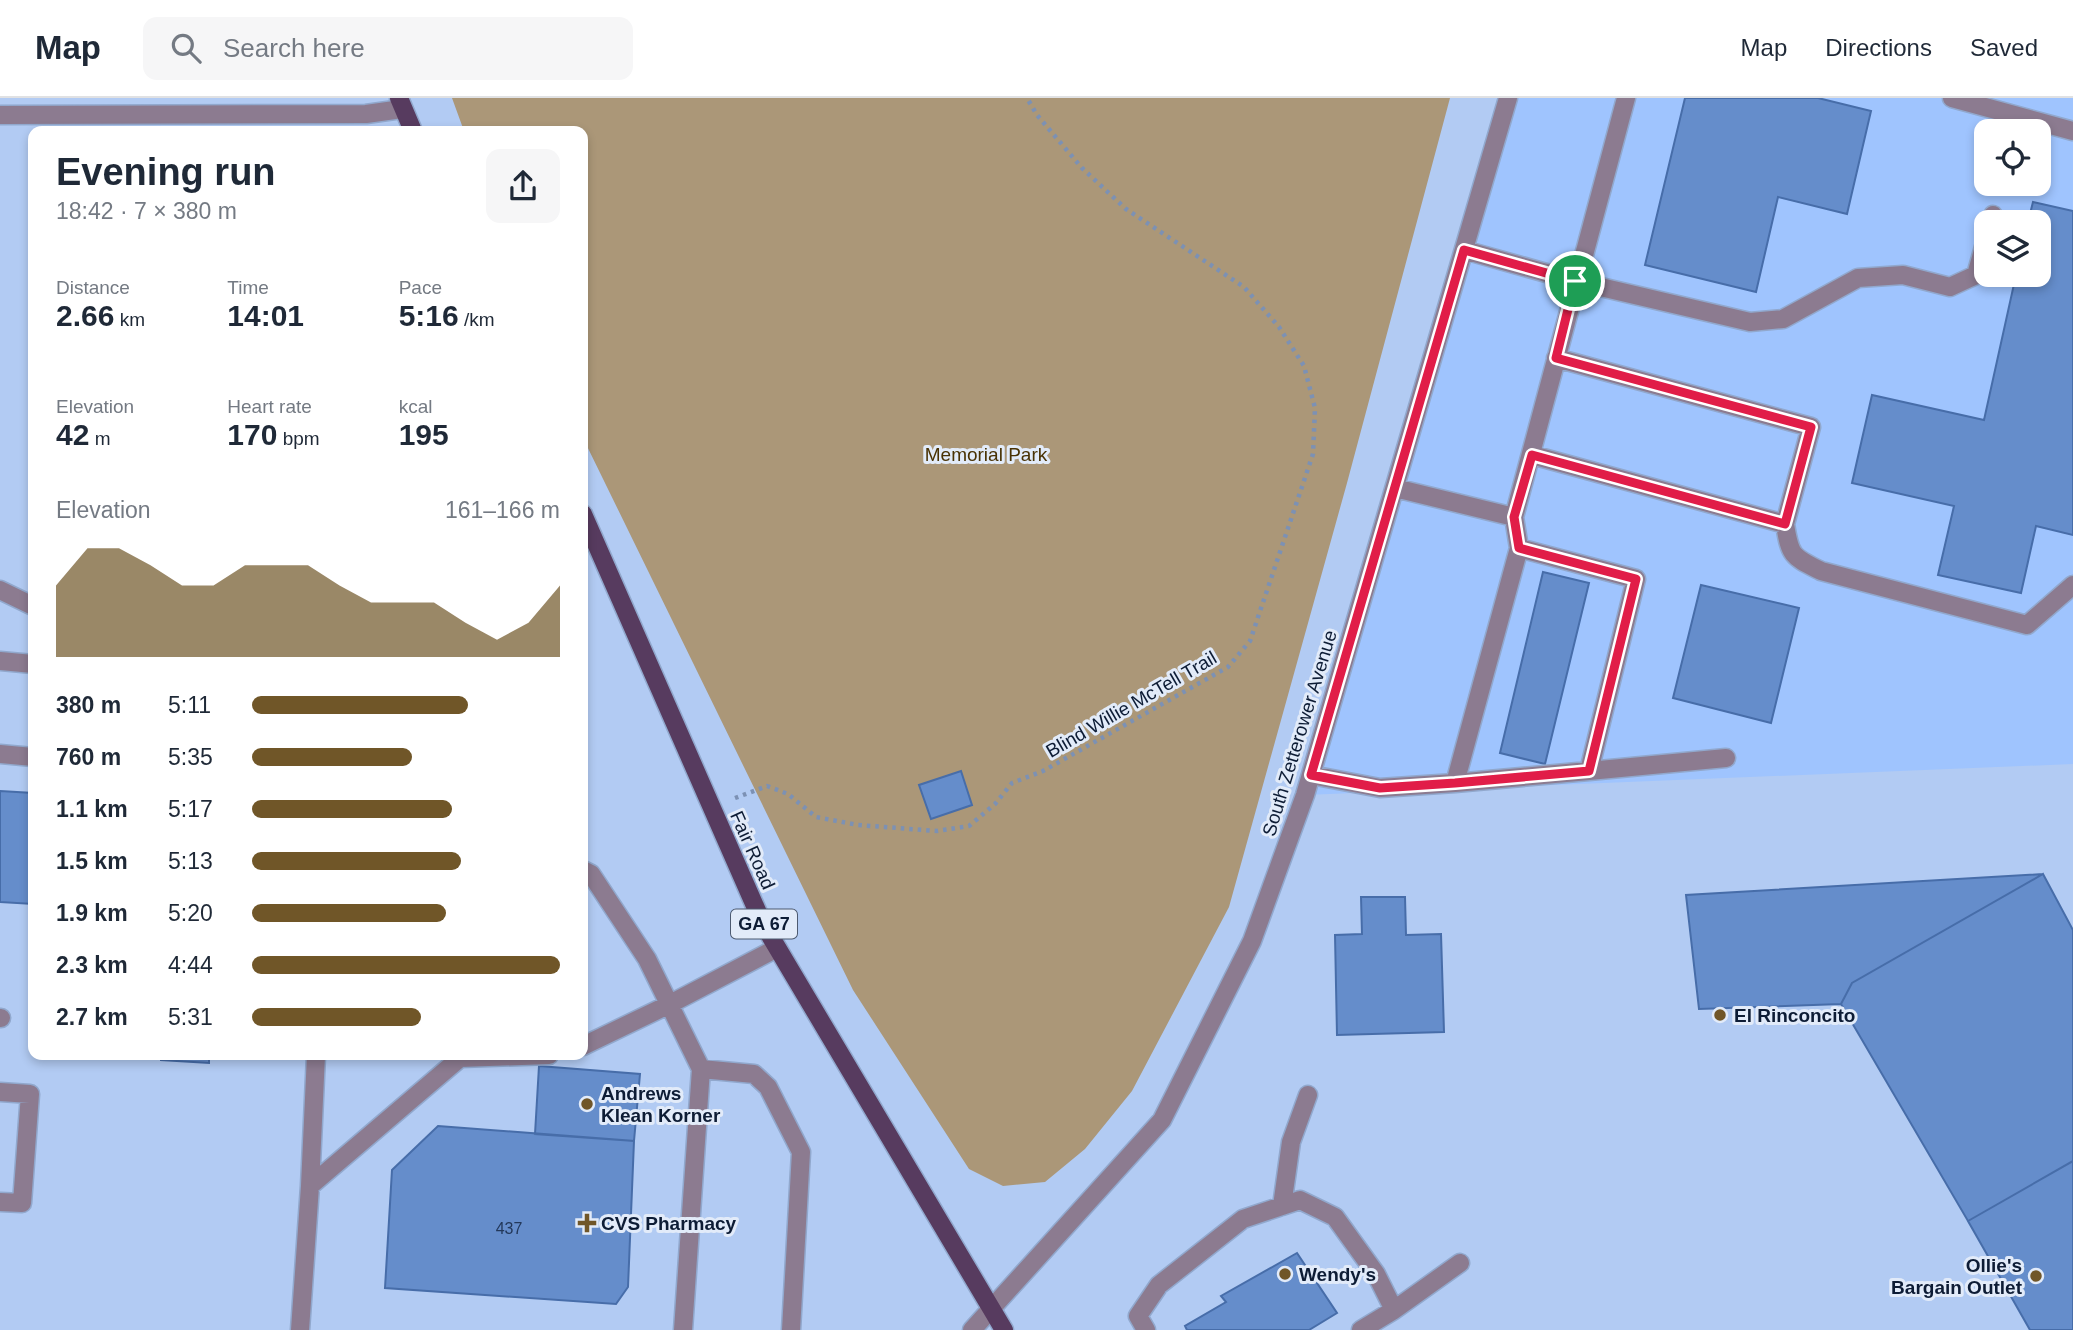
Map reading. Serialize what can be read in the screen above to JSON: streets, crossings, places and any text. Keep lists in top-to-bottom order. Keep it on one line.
{"streets":{"main road":["Fair Road","GA 67"],"street":["South Zetterower Avenue"],"path":["Blind Willie McTell Trail"]},"crossings":[["Blind Willie McTell Trail","Fair Road"],["South Zetterower Avenue","Fair Road"]],"parks":["Memorial Park"],"places":{"other":["El Rinconcito","Andrews Klean Korner","Wendy's","Ollie's Bargain Outlet"],"health":["CVS Pharmacy"]},"house_numbers":["437"],"page":{"header":"Map","search":"Search here","nav":["Map","Directions","Saved"],"heading":["Evening run","18:42 · 7 × 380 m"],"stats":[["Distance","2.66 km"],["Time","14:01"],["Pace","5:16 /km"],["Elevation","42 m"],["Heart rate","170 bpm"],["kcal","195"]],"chart":["Elevation","161–166 m"],"list":[{"name":"380 m","note":"5:11"},{"name":"760 m","note":"5:35"},{"name":"1.1 km","note":"5:17"},{"name":"1.5 km","note":"5:13"},{"name":"1.9 km","note":"5:20"},{"name":"2.3 km","note":"4:44"},{"name":"2.7 km","note":"5:31"}]}}
